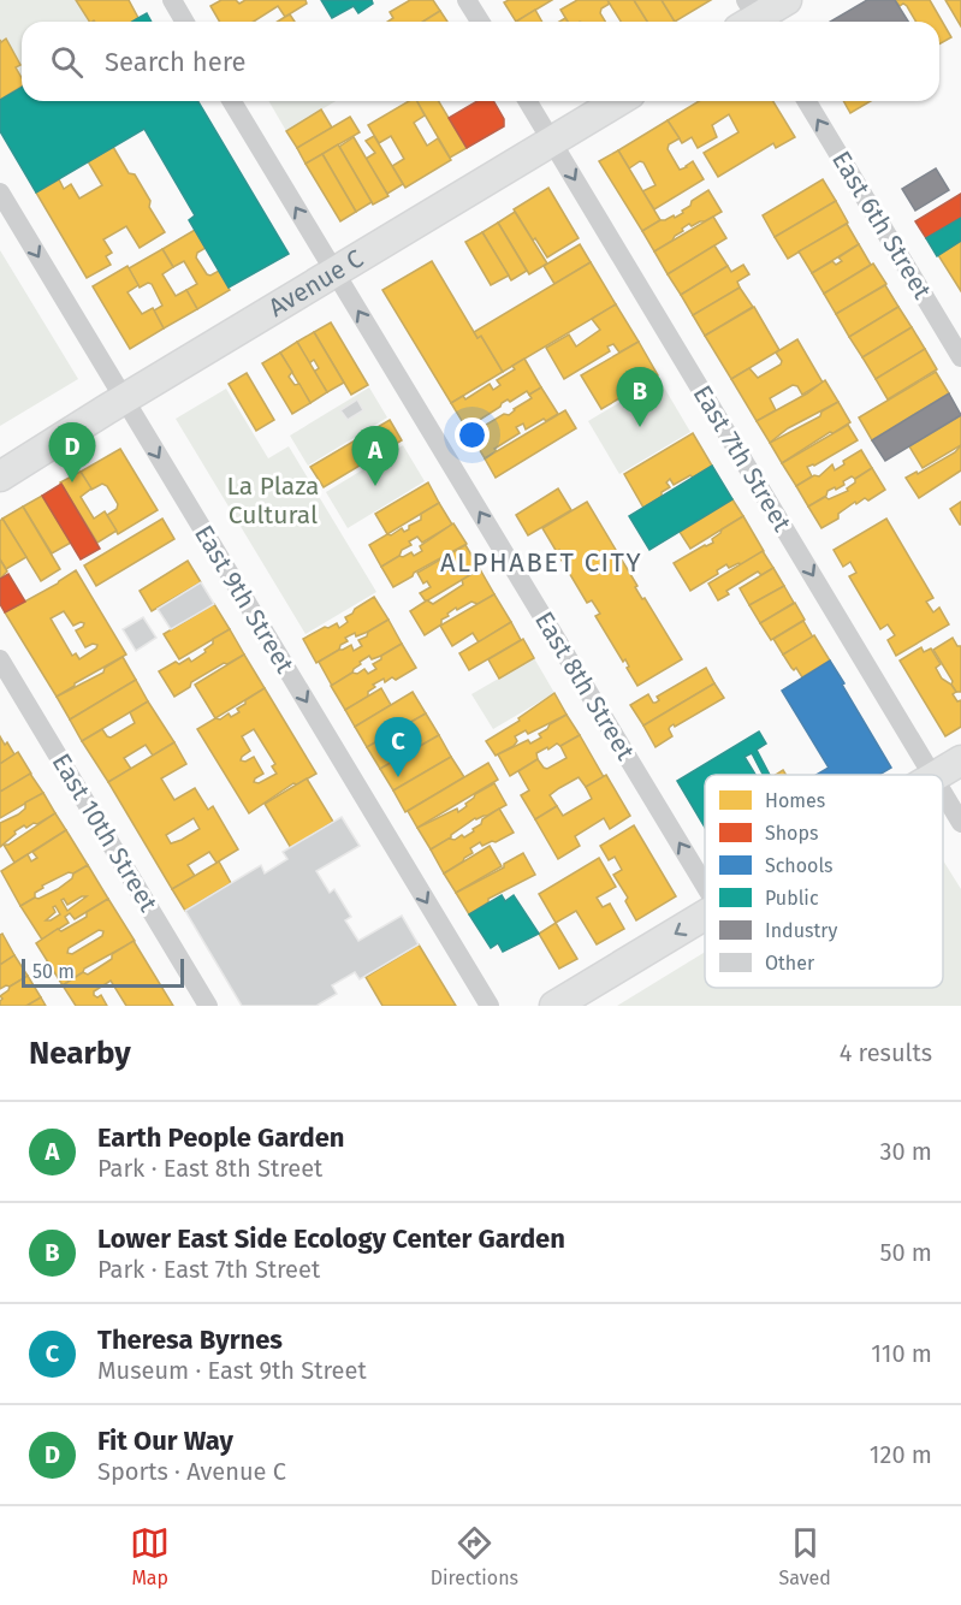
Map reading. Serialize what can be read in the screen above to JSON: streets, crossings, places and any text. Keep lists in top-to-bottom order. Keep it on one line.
{"streets":{"main road":["Avenue C"],"street":["East 6th Street","East 7th Street","East 9th Street","East 8th Street","East 10th Street"]},"crossings":[["Avenue C","East 7th Street"],["Avenue C","East 9th Street"],["Avenue C","East 8th Street"]],"one_way":["East 6th Street","East 7th Street","East 9th Street","East 8th Street"],"districts":["ALPHABET CITY"],"parks":["La Plaza Cultural"],"legend":["Homes","Shops","Schools","Public","Industry","Other"],"scale_bar":"50 m","page":{"search":"Search here","pins":["B","D","A","C"],"scale":"50 m","heading":["Nearby","4 results"],"list":[{"mark":"A","name":"Earth People Garden","note":"Park · East 8th Street","value":"30 m"},{"mark":"B","name":"Lower East Side Ecology Center Garden","note":"Park · East 7th Street","value":"50 m"},{"mark":"C","name":"Theresa Byrnes","note":"Museum · East 9th Street","value":"110 m"},{"mark":"D","name":"Fit Our Way","note":"Sports · Avenue C","value":"120 m"}],"nav":["Map","Directions","Saved"]}}
